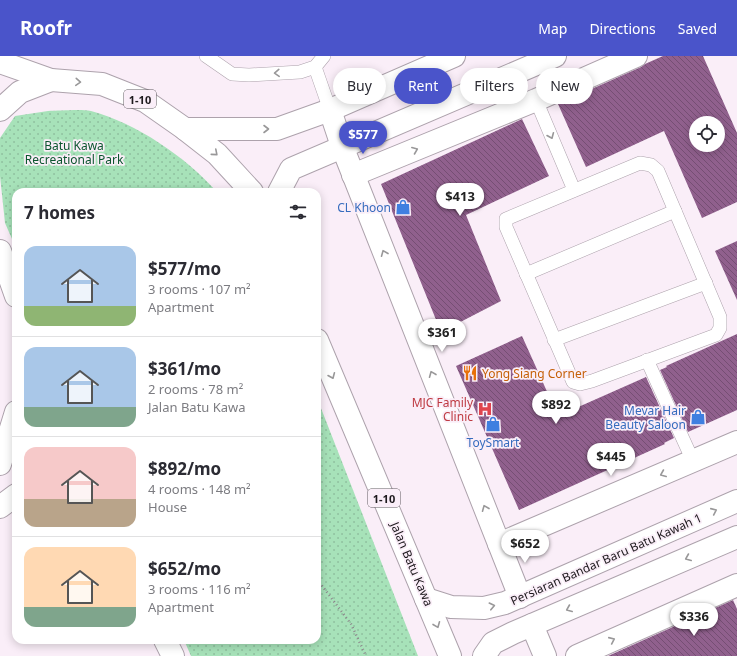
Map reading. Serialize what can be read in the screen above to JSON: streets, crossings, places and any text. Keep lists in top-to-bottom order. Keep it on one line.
{"streets":{"main road":["1-10","Persiaran Bandar Baru Batu Kawah 1","Jalan Batu Kawa"]},"crossings":[["Persiaran Bandar Baru Batu Kawah 1","Jalan Batu Kawa"]],"parks":["Batu Kawa Recreational Park"],"places":{"shop":["CL Khoon","Mevar Hair Beauty Saloon","ToySmart"],"restaurant":["Yong Siang Corner"],"hospital":["MJC Family Clinic"]},"page":{"header":"Roofr","nav":["Map","Directions","Saved"],"chip":["Buy","Rent","Filters","New"],"price":["$577","$413","$361","$892","$445","$652","$336"],"heading":"7 homes","list":[{"name":"$577/mo","note":"3 rooms · 107 m² · Apartment"},{"name":"$361/mo","note":"2 rooms · 78 m² · Jalan Batu Kawa"},{"name":"$892/mo","note":"4 rooms · 148 m² · House"},{"name":"$652/mo","note":"3 rooms · 116 m² · Apartment"}]}}
